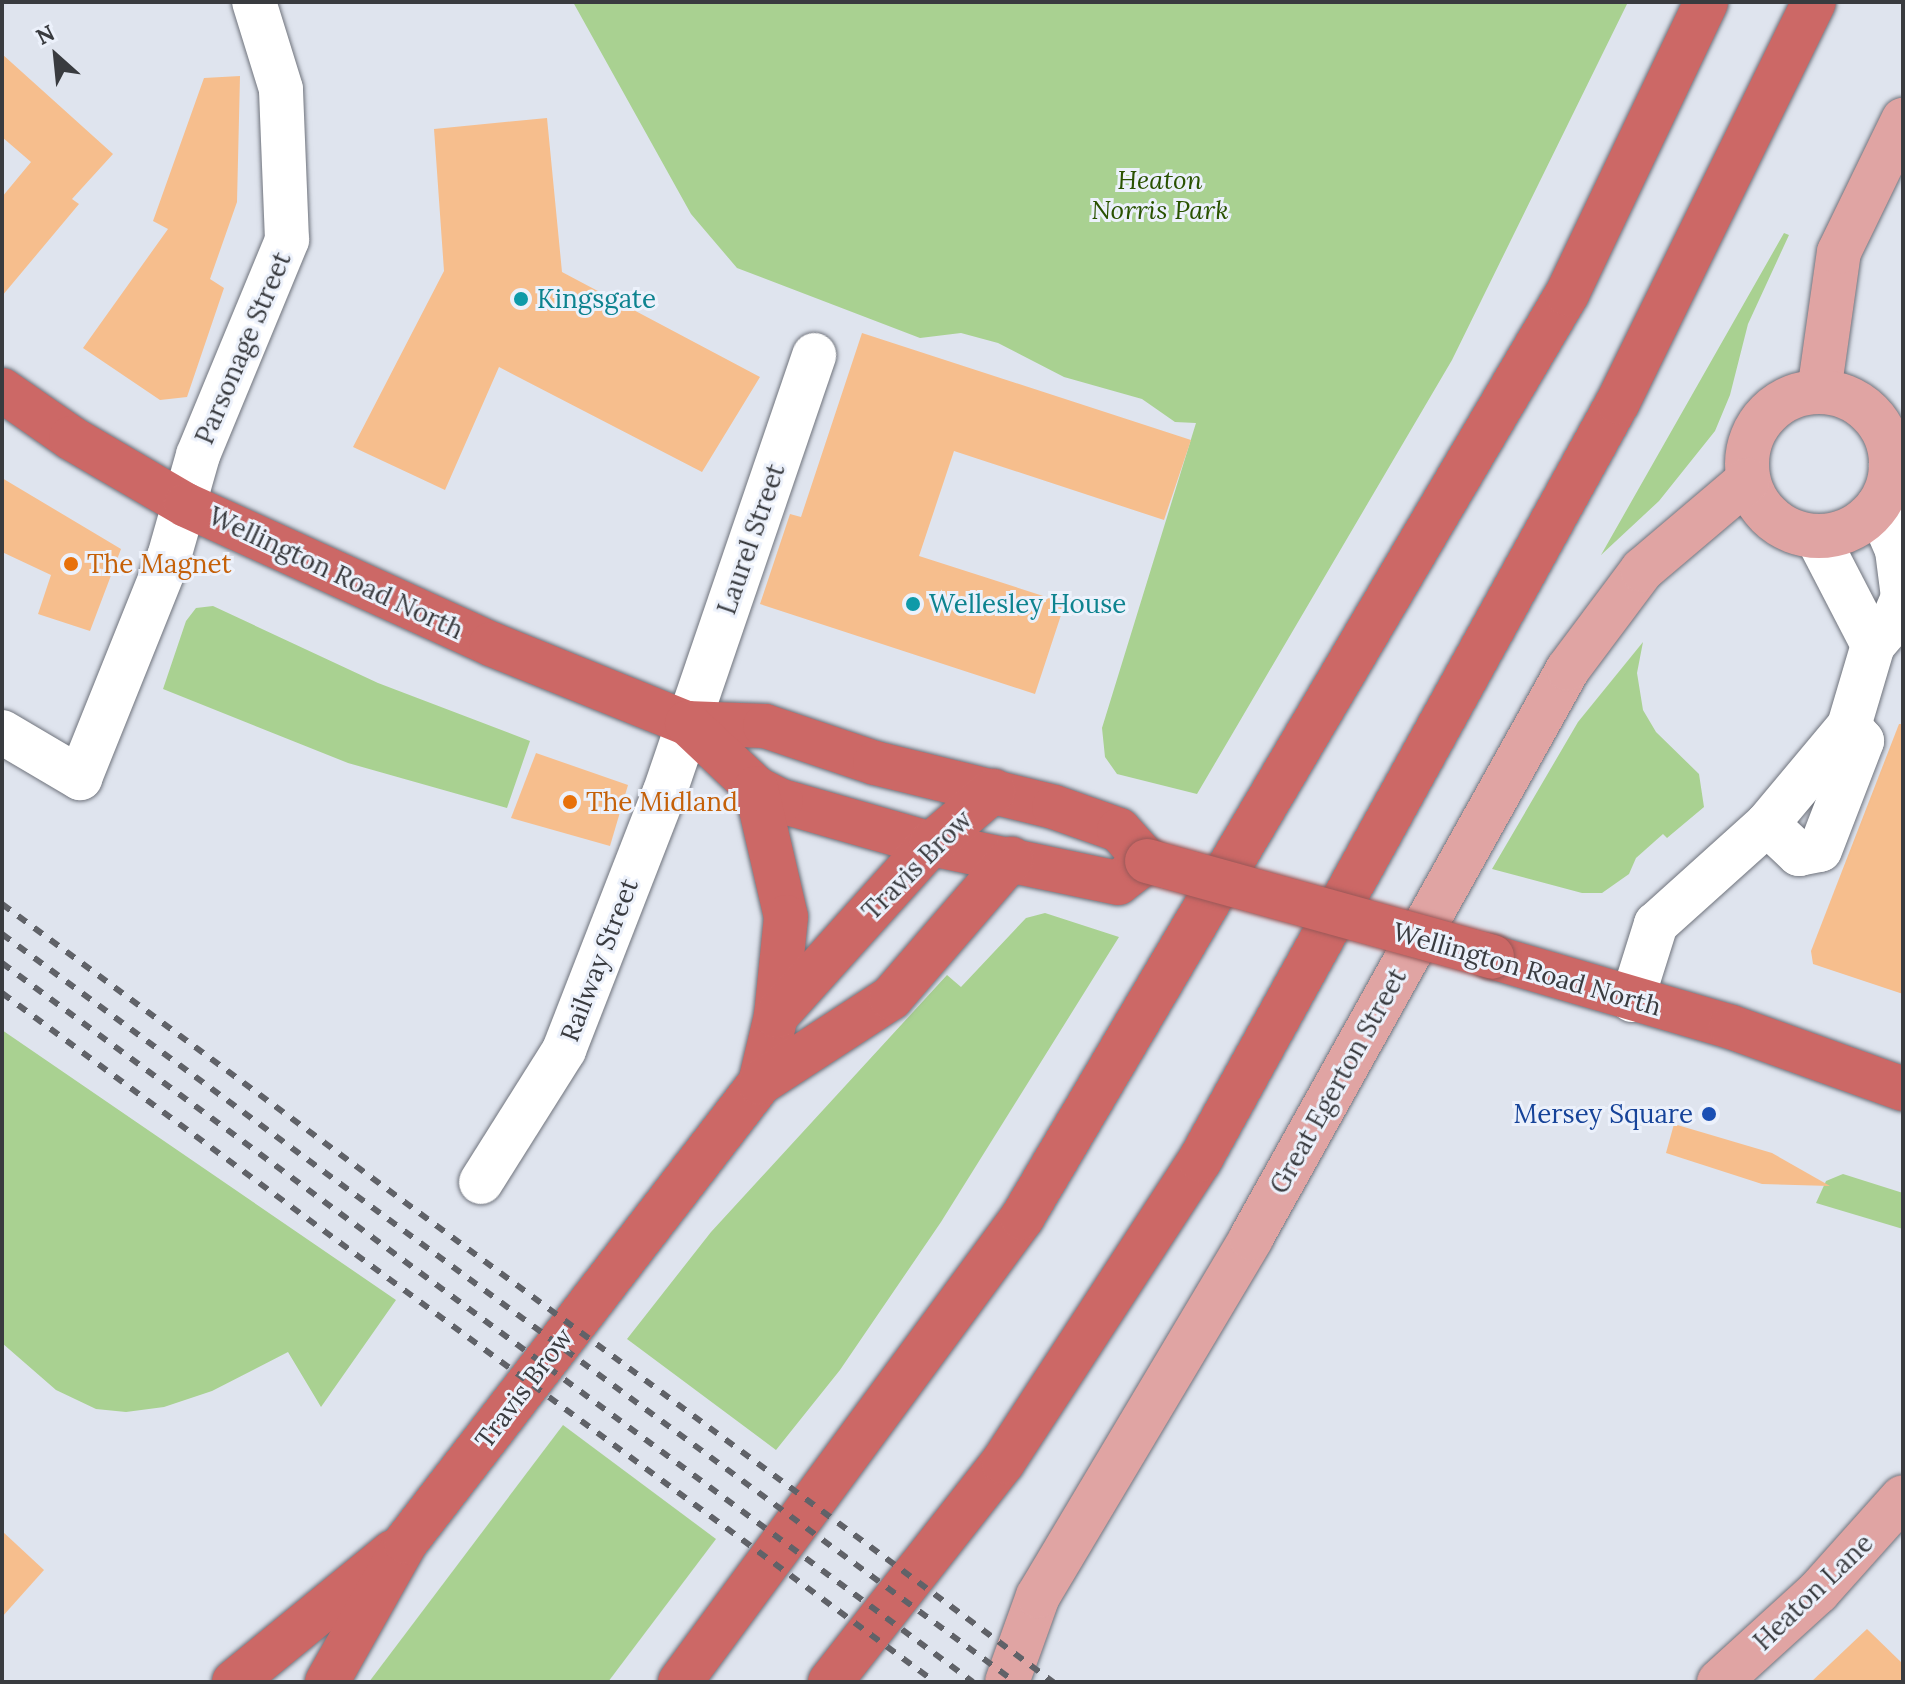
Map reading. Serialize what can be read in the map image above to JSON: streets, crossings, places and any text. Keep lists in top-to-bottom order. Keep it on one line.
{"streets":{"highway":["Wellington Road North","Travis Brow"],"main road":["Great Egerton Street","Heaton Lane"],"street":["Parsonage Street","Laurel Street","Railway Street"]},"crossings":[["Parsonage Street","Wellington Road North"],["Laurel Street","Wellington Road North"],["Laurel Street","Railway Street"],["Wellington Road North","Travis Brow"],["Wellington Road North","Railway Street"]],"parks":["Heaton Norris Park"],"places":["Kingsgate","The Magnet","Wellesley House","The Midland","Mersey Square"],"north":"top left"}
